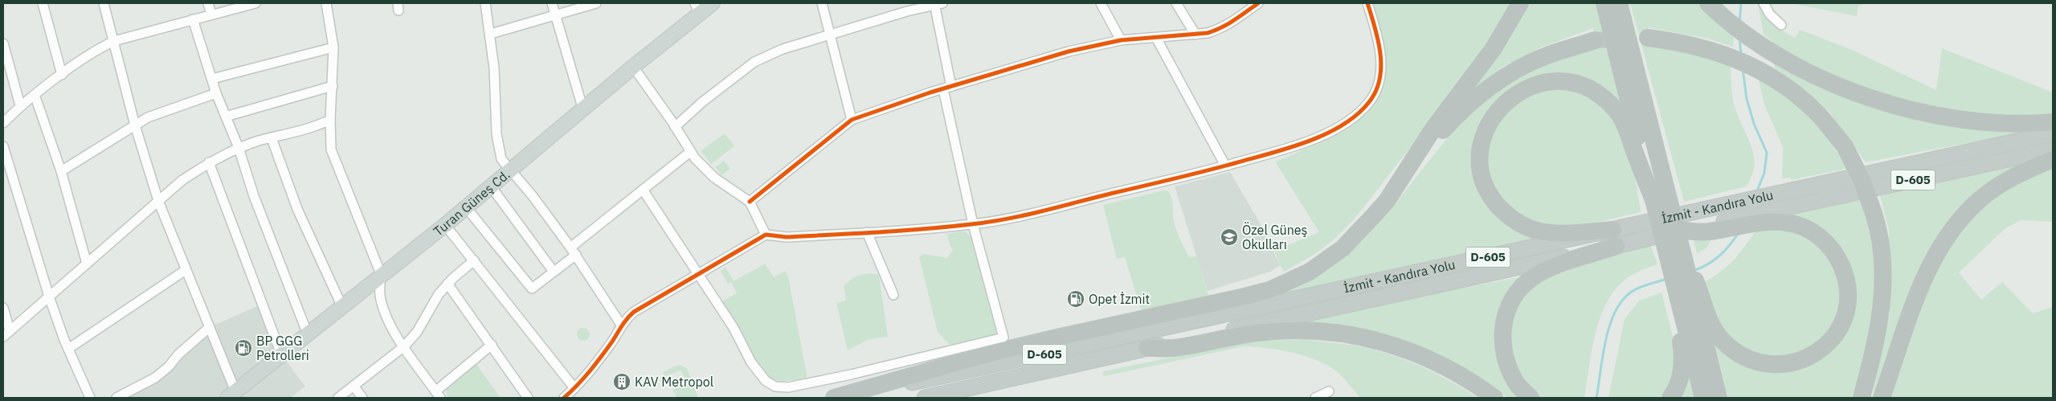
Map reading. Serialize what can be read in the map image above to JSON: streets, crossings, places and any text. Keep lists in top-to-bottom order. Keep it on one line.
{"streets":{"highway":["D-605","İzmit - Kandıra Yolu"],"main road":["Turan Güneş Cd."]},"places":{"school or university":["Özel Güneş Okulları"],"fuel station":["Opet İzmit","BP GGG Petrolleri"],"building":["KAV Metropol"]}}
